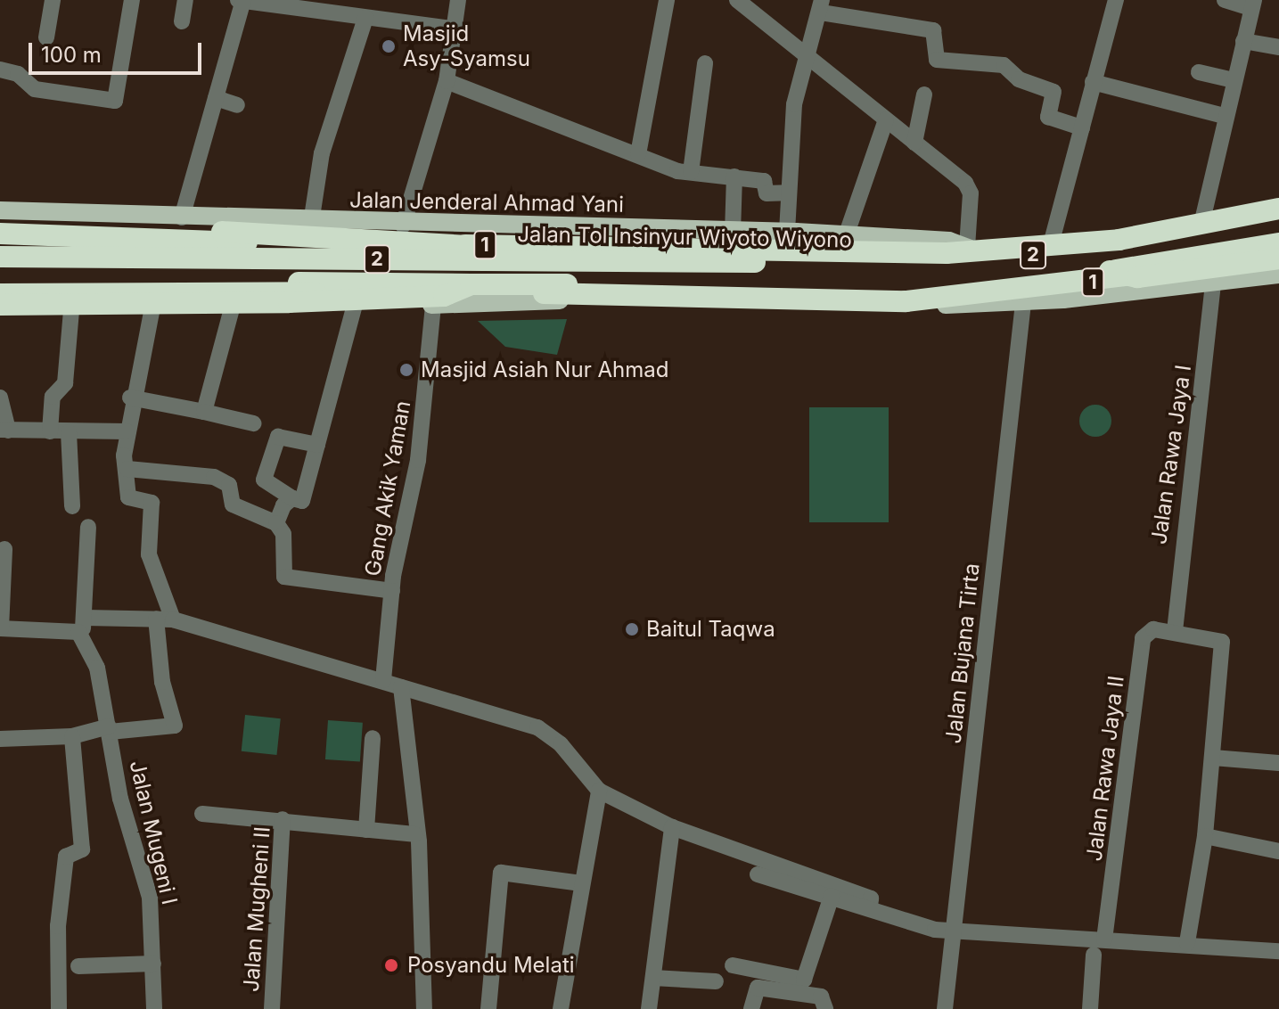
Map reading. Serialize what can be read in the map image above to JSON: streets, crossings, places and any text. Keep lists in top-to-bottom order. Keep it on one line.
{"streets":{"highway":["Jalan Jenderal Ahmad Yani","Jalan Tol Insinyur Wiyoto Wiyono","1","2"],"street":["Jalan Rawa Jaya I","Gang Akik Yaman","Jalan Bujana Tirta","Jalan Rawa Jaya II","Jalan Mugeni I","Jalan Mugheni II"]},"crossings":[["1","Jalan Rawa Jaya I"],["1","Gang Akik Yaman"],["1","Jalan Bujana Tirta"],["Jalan Rawa Jaya I","Jalan Rawa Jaya II"]],"places":["Masjid Asy-Syamsu","Masjid Asiah Nur Ahmad","Baitul Taqwa","Posyandu Melati"],"scale_bar":"100 m"}
